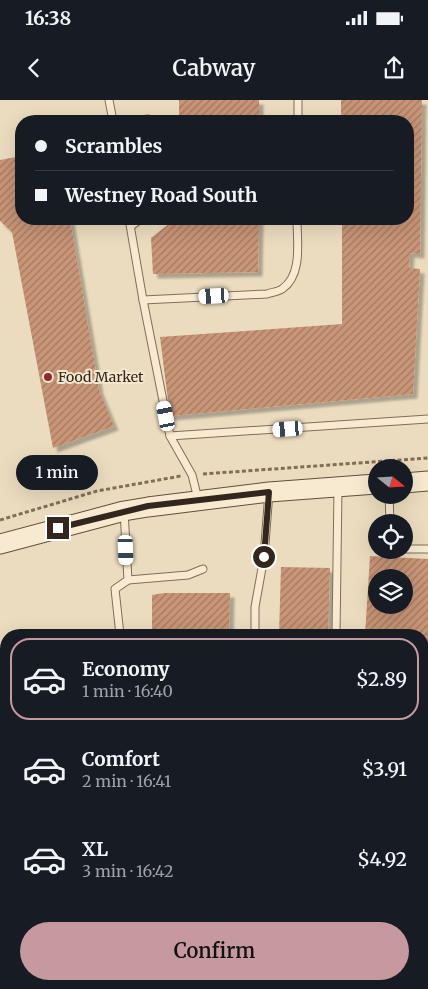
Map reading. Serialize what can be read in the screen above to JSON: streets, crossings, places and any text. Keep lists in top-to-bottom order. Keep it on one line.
{"places":["Food Market"],"north":"right","page":{"status":"16:38","header":"Cabway","banner":["Scrambles","Westney Road South"],"bubble":"1 min","list":[{"name":"Economy","note":"1 min · 16:40","value":"$2.89"},{"name":"Comfort","note":"2 min · 16:41","value":"$3.91"},{"name":"XL","note":"3 min · 16:42","value":"$4.92"}],"buttons":"Confirm"}}
